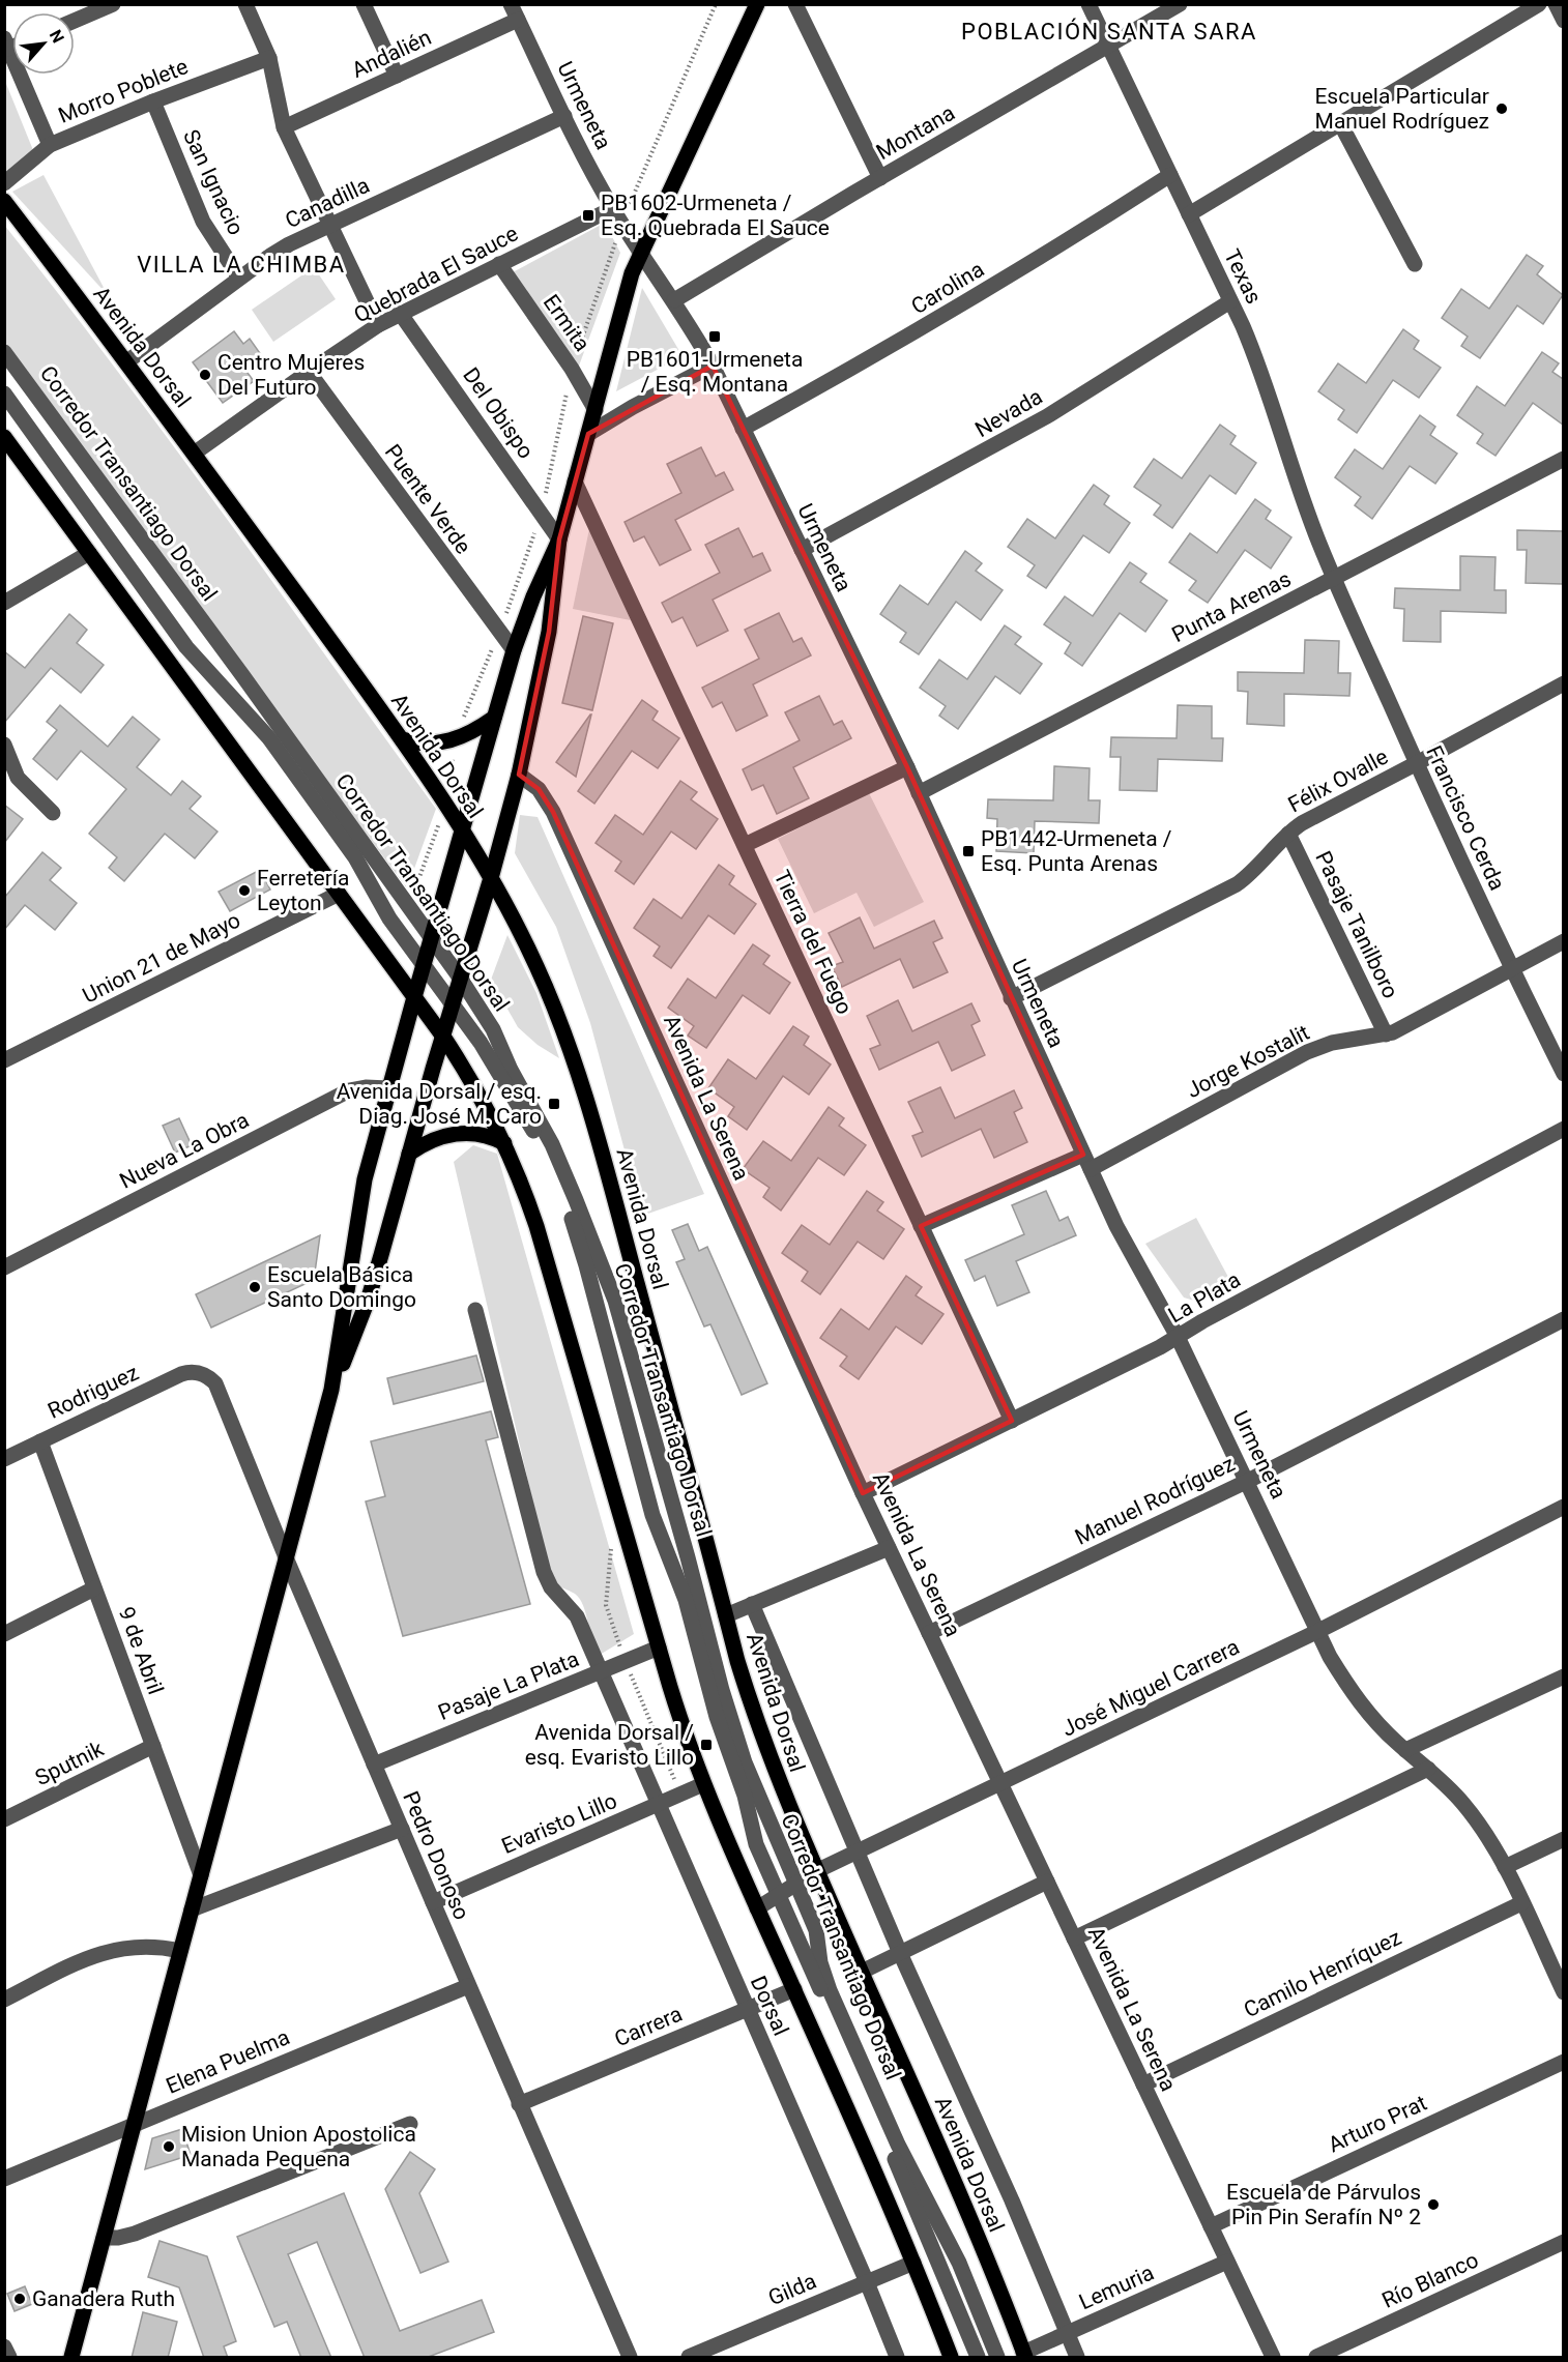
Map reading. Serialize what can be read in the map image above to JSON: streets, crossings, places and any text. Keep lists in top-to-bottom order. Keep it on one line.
{"streets":{"main road":["Avenida Dorsal"],"street":["Andalién","Morro Poblete","Urmeneta","Montana","San Ignacio","Canadilla","Quebrada El Sauce","Texas","Carolina","Ermita","Del Obispo","Nevada","Corredor Transantiago Dorsal","Puente Verde","Punta Arenas","Félix Ovalle","Francisco Cerda","Pasaje Tanilboro","Tierra del Fuego","Union 21 de Mayo","Jorge Kostalit","Avenida La Serena","Nueva La Obra","La Plata","Rodriguez","Manuel Rodríguez","9 de Abril","Pasaje La Plata","José Miguel Carrera","Sputnik","Evaristo Lillo","Pedro Donoso","Camilo Henríquez","Dorsal","Carrera","Elena Puelma","Arturo Prat","Río Blanco","Lemuria","Gilda"]},"crossings":[["Andalién","Urmeneta"],["Morro Poblete","San Ignacio"],["Urmeneta","Montana"],["Urmeneta","Canadilla"],["Urmeneta","Quebrada El Sauce"],["Urmeneta","Carolina"],["Urmeneta","Nevada"],["Urmeneta","Punta Arenas"],["Urmeneta","Félix Ovalle"],["Urmeneta","Jorge Kostalit"],["Urmeneta","La Plata"],["Urmeneta","Manuel Rodríguez"],["Urmeneta","José Miguel Carrera"],["Urmeneta","Camilo Henríquez"],["Montana","Texas"],["San Ignacio","Canadilla"],["Canadilla","Avenida Dorsal"],["Quebrada El Sauce","Ermita"],["Quebrada El Sauce","Avenida Dorsal"],["Quebrada El Sauce","Del Obispo"],["Quebrada El Sauce","Puente Verde"],["Texas","Carolina"],["Texas","Nevada"],["Texas","Punta Arenas"],["Texas","Francisco Cerda"],["Avenida Dorsal","José Miguel Carrera"],["Avenida Dorsal","Lemuria"],["Corredor Transantiago Dorsal","José Miguel Carrera"],["Punta Arenas","Francisco Cerda"],["Félix Ovalle","Francisco Cerda"],["Félix Ovalle","Pasaje Tanilboro"],["Francisco Cerda","Jorge Kostalit"],["Pasaje Tanilboro","Jorge Kostalit"],["Tierra del Fuego","La Plata"],["Avenida La Serena","La Plata"],["Avenida La Serena","Manuel Rodríguez"],["Avenida La Serena","José Miguel Carrera"],["Avenida La Serena","Camilo Henríquez"],["Avenida La Serena","Arturo Prat"],["Avenida La Serena","Lemuria"],["Rodriguez","9 de Abril"],["Rodriguez","Pedro Donoso"],["9 de Abril","Sputnik"],["Pasaje La Plata","Pedro Donoso"],["Pasaje La Plata","Dorsal"],["Evaristo Lillo","Pedro Donoso"],["Evaristo Lillo","Dorsal"],["Pedro Donoso","Carrera"],["Pedro Donoso","Elena Puelma"],["Dorsal","Carrera"],["Dorsal","Gilda"]],"districts":["POBLACIÓN SANTA SARA","VILLA LA CHIMBA"],"places":{"other":["Escuela Particular Manuel Rodríguez","Centro Mujeres Del Futuro","Ferretería Leyton","Escuela Básica Santo Domingo","Mision Union Apostolica Manada Pequena","Escuela de Párvulos Pin Pin Serafín Nº 2","Ganadera Ruth"],"transit":["PB1602-Urmeneta / Esq. Quebrada El Sauce","PB1601-Urmeneta / Esq. Montana","PB1442-Urmeneta / Esq. Punta Arenas","Avenida Dorsal / esq. Diag. José M. Caro","Avenida Dorsal / esq. Evaristo Lillo"]},"north":"top right"}
